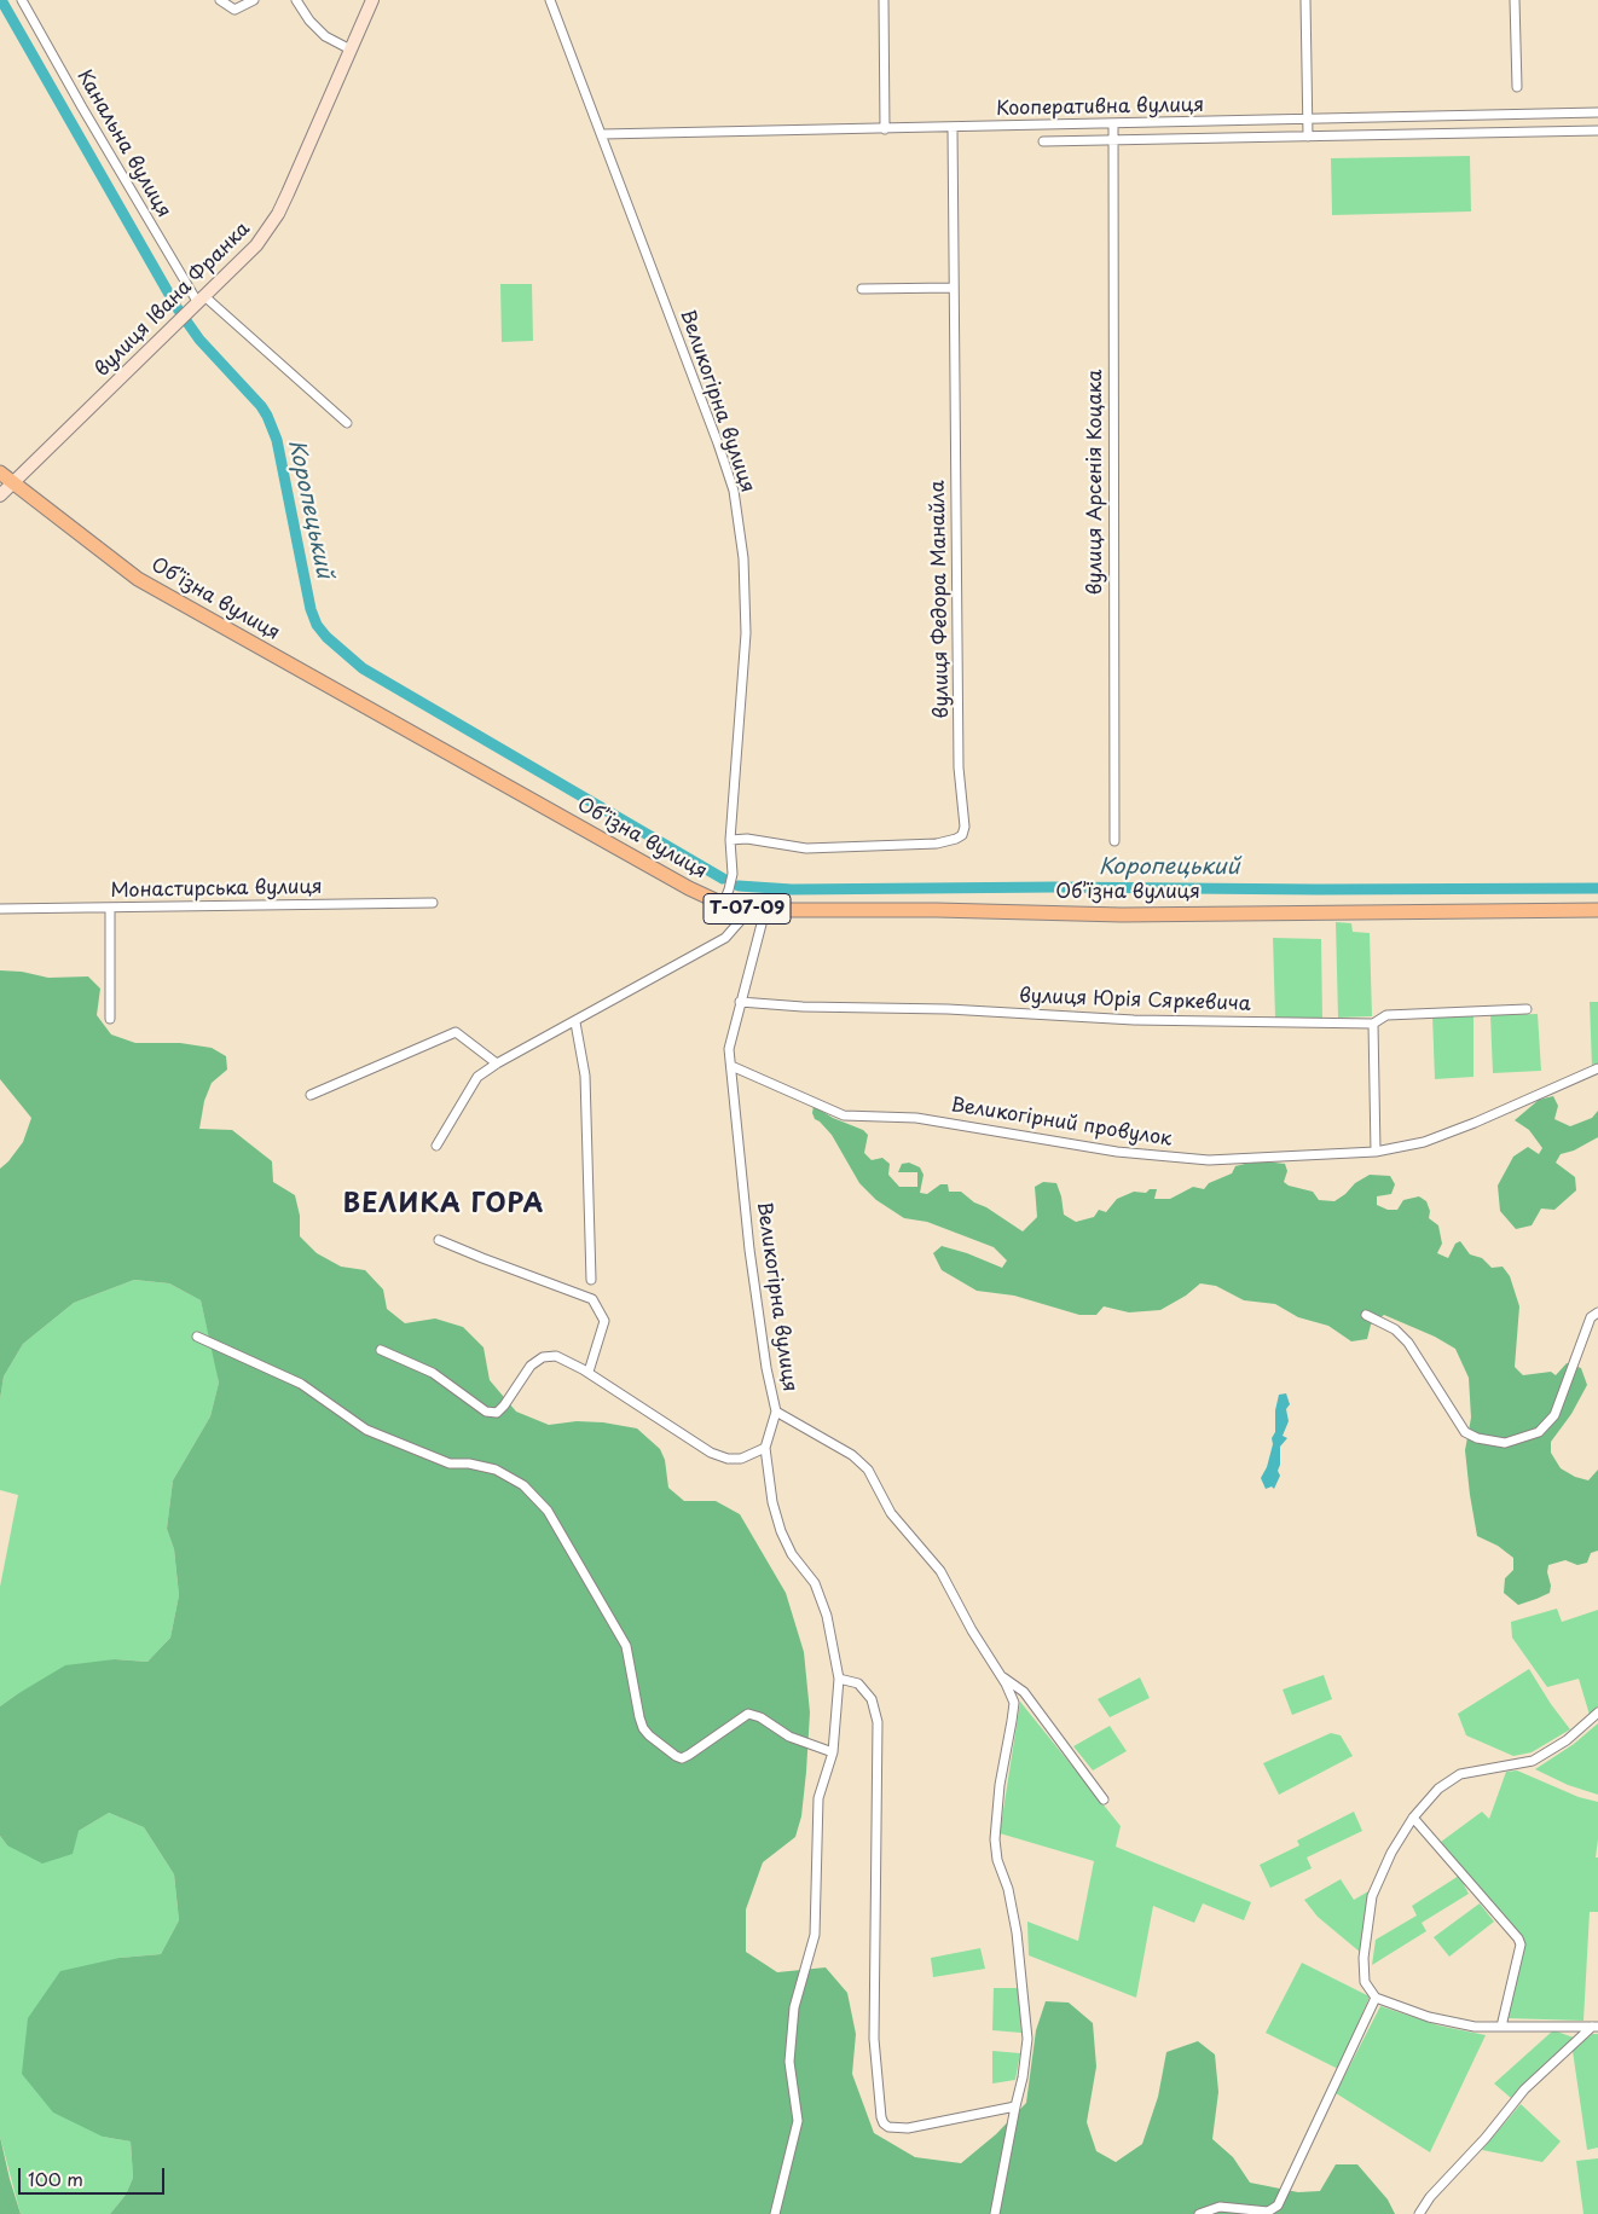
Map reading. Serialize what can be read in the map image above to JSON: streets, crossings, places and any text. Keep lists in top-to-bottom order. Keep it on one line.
{"streets":{"main road":["вулиця Івана Франка","Обʼїзна вулиця","Т-07-09"],"street":["Кооперативна вулиця","Канальна вулиця","Великогірна вулиця","вулиця Арсенія Коцака","вулиця Федора Манайла","Монастирська вулиця","вулиця Юрія Сяркевича","Великогірний провулок"]},"crossings":[["Кооперативна вулиця","Великогірна вулиця"],["Кооперативна вулиця","вулиця Арсенія Коцака"],["Кооперативна вулиця","вулиця Федора Манайла"],["Канальна вулиця","вулиця Івана Франка"],["вулиця Івана Франка","Обʼїзна вулиця"],["вулиця Івана Франка","Т-07-09"],["Великогірна вулиця","Обʼїзна вулиця"],["Великогірна вулиця","вулиця Федора Манайла"],["Великогірна вулиця","вулиця Юрія Сяркевича"],["Великогірна вулиця","Великогірний провулок"],["Обʼїзна вулиця","Т-07-09"]],"districts":["ВЕЛИКА ГОРА"],"water":["Коропецький"],"scale_bar":"100 m"}
